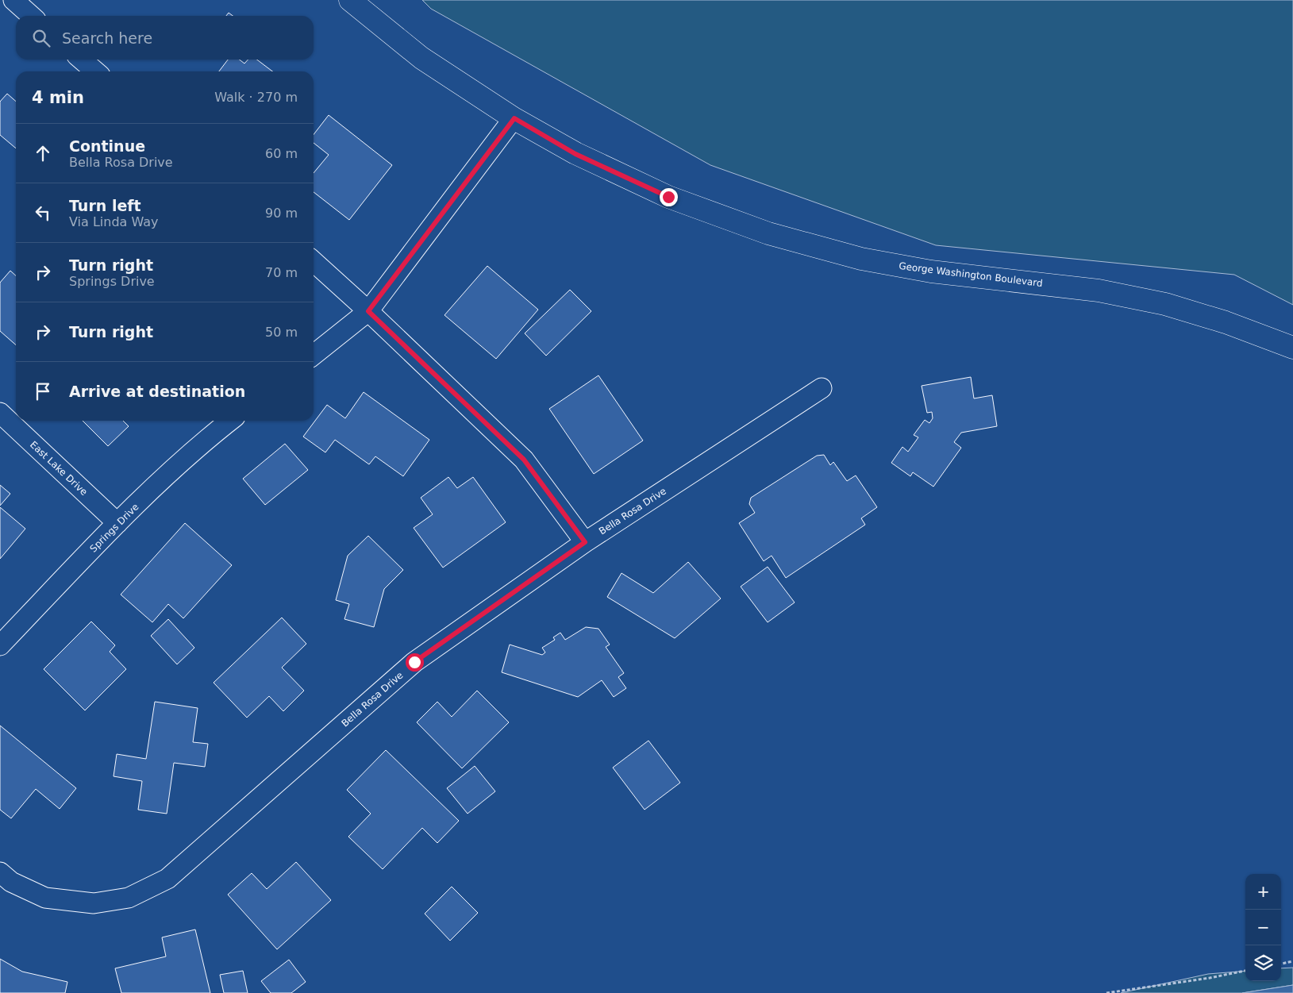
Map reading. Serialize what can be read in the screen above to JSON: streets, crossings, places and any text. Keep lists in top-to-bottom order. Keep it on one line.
{"streets":{"main road":["George Washington Boulevard"],"street":["East Lake Drive","Bella Rosa Drive","Springs Drive"]},"crossings":[["East Lake Drive","Springs Drive"]],"page":{"search":"Search here","heading":["4 min","Walk · 270 m"],"list":[["Continue","Bella Rosa Drive","60 m"],["Turn left","Via Linda Way","90 m"],["Turn right","Springs Drive","70 m"],["Turn right","50 m"],"Arrive at destination"],"map_buttons":["+","−"]}}
